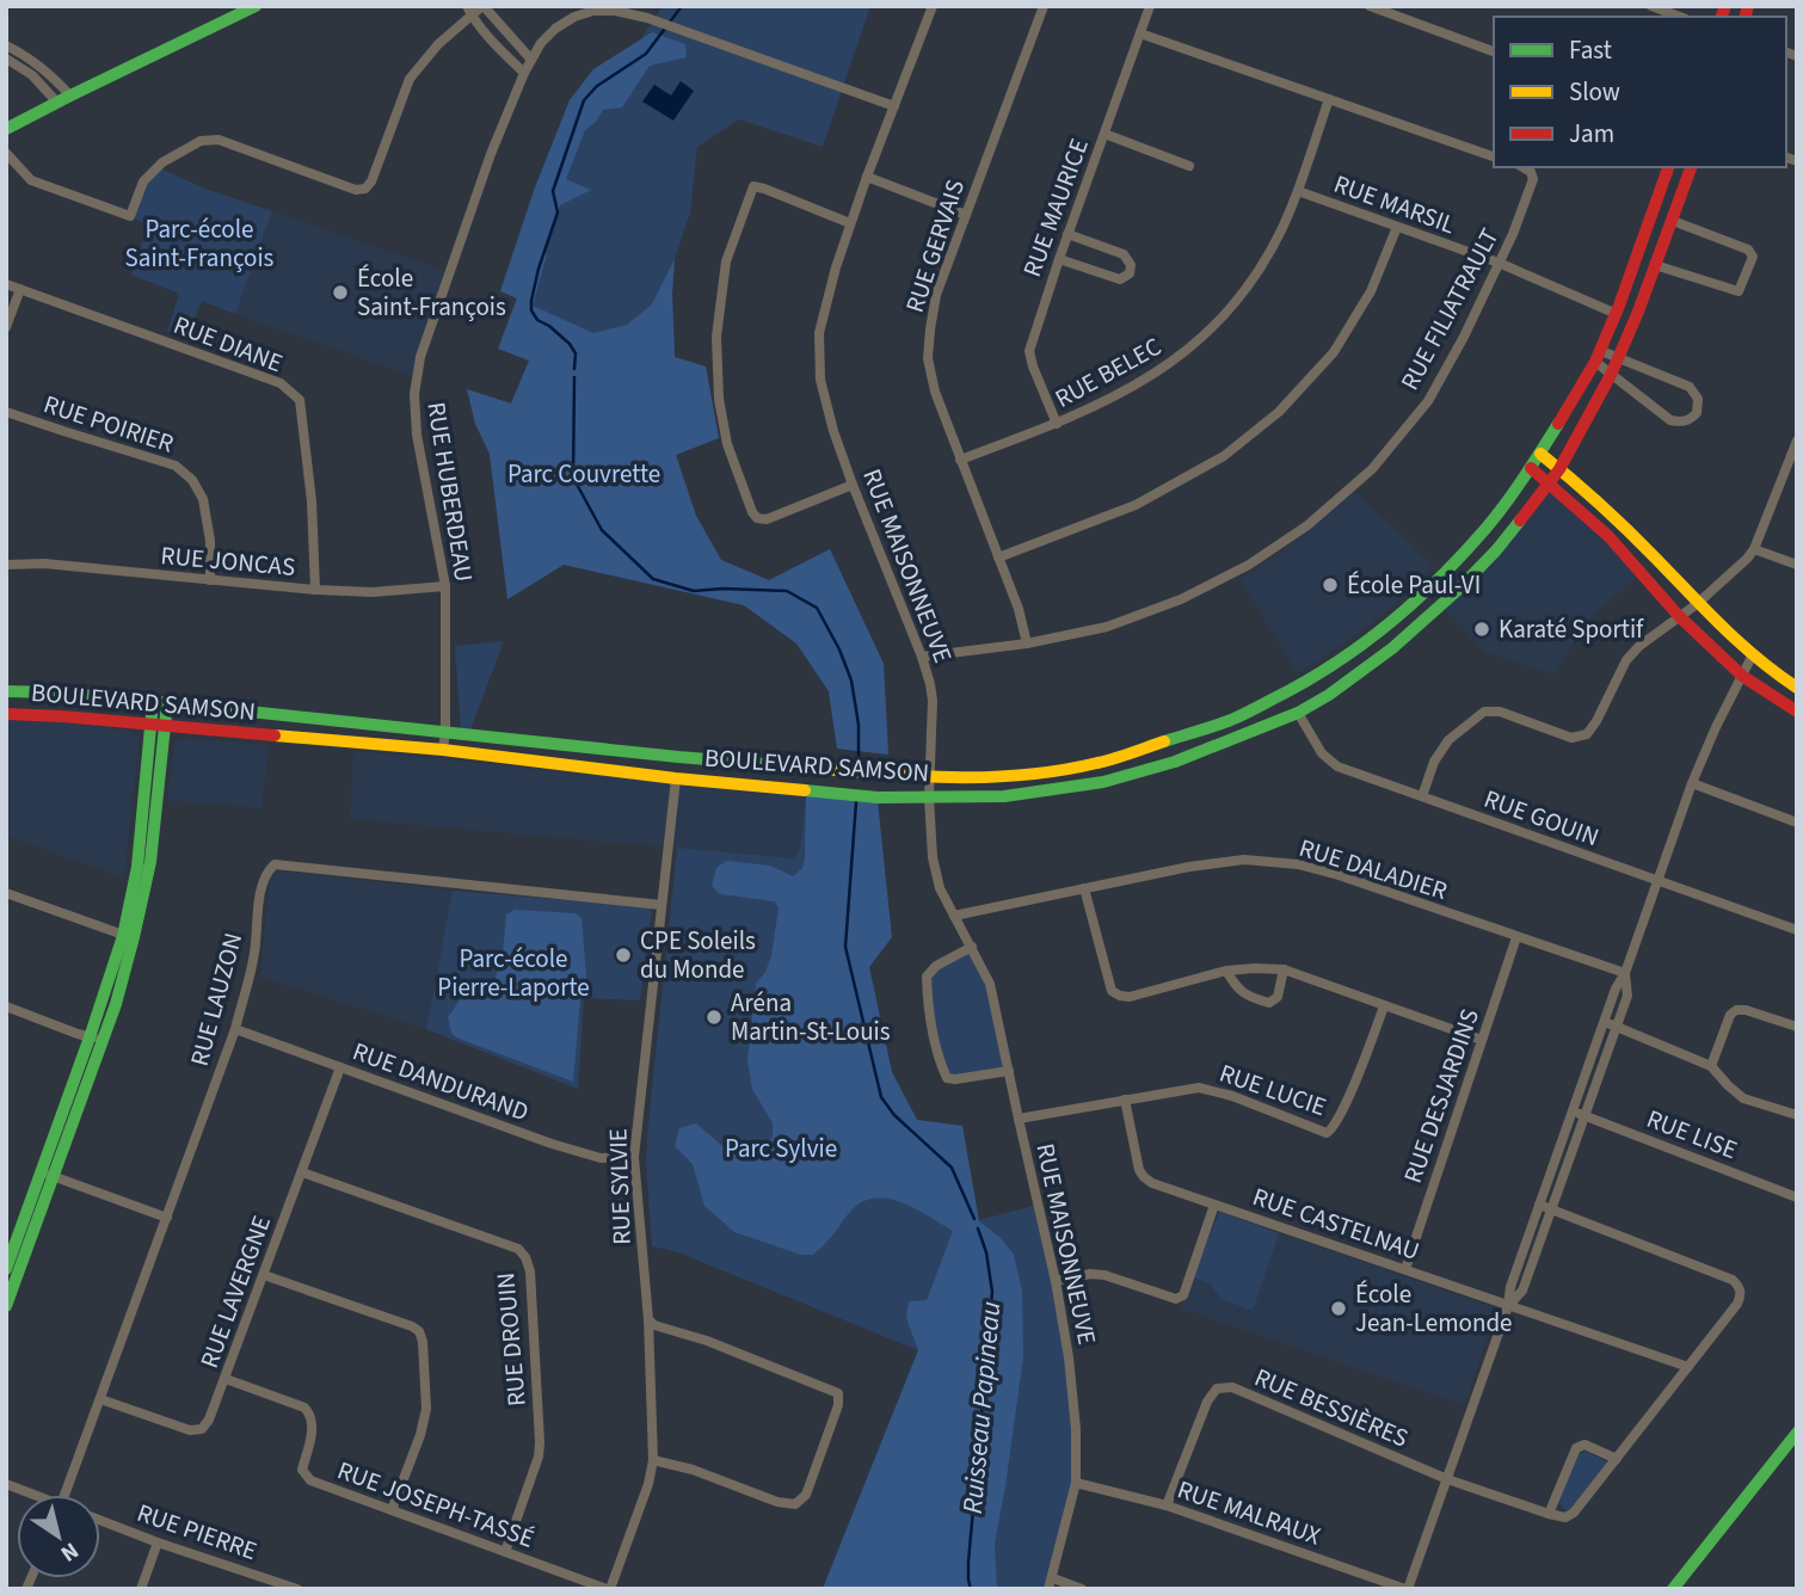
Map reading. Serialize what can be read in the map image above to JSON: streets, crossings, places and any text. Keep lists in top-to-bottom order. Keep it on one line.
{"streets":{"street":["RUE MARSIL","RUE MAURICE","RUE GERVAIS","RUE FILIATRAULT","RUE DIANE","RUE BELEC","RUE POIRIER","RUE HUBERDEAU","RUE JONCAS","RUE MAISONNEUVE","BOULEVARD SAMSON","RUE GOUIN","RUE DALADIER","RUE LAUZON","RUE DANDURAND","RUE LUCIE","RUE DESJARDINS","RUE LISE","RUE SYLVIE","RUE CASTELNAU","RUE LAVERGNE","RUE DROUIN","RUE BESSIÈRES","RUE JOSEPH-TASSÉ","RUE MALRAUX","RUE PIERRE"]},"crossings":[["RUE MARSIL","RUE FILIATRAULT"],["RUE MARSIL","RUE BELEC"],["RUE MARSIL","BOULEVARD SAMSON"],["RUE MAURICE","RUE BELEC"],["RUE GERVAIS","RUE FILIATRAULT"],["RUE GERVAIS","RUE BELEC"],["RUE FILIATRAULT","RUE MAISONNEUVE"],["RUE DIANE","RUE JONCAS"],["RUE POIRIER","RUE JONCAS"],["RUE HUBERDEAU","RUE JONCAS"],["RUE HUBERDEAU","RUE MAISONNEUVE"],["RUE HUBERDEAU","BOULEVARD SAMSON"],["RUE MAISONNEUVE","BOULEVARD SAMSON"],["RUE MAISONNEUVE","RUE DALADIER"],["RUE MAISONNEUVE","RUE LUCIE"],["RUE MAISONNEUVE","RUE MALRAUX"],["BOULEVARD SAMSON","RUE GOUIN"],["BOULEVARD SAMSON","RUE SYLVIE"],["RUE DALADIER","RUE DESJARDINS"],["RUE LAUZON","RUE DANDURAND"],["RUE LAUZON","RUE SYLVIE"],["RUE LAUZON","RUE LAVERGNE"],["RUE DANDURAND","RUE SYLVIE"],["RUE DANDURAND","RUE LAVERGNE"],["RUE LUCIE","RUE CASTELNAU"],["RUE DESJARDINS","RUE CASTELNAU"],["RUE SYLVIE","RUE JOSEPH-TASSÉ"],["RUE LAVERGNE","RUE DROUIN"],["RUE LAVERGNE","RUE JOSEPH-TASSÉ"],["RUE DROUIN","RUE JOSEPH-TASSÉ"],["RUE BESSIÈRES","RUE MALRAUX"]],"water":["Ruisseau Papineau"],"parks":["Parc-école Saint-François","Parc Couvrette","Parc-école Pierre-Laporte","Parc Sylvie"],"places":["École Saint-François","École Paul-VI","Karaté Sportif","CPE Soleils du Monde","Aréna Martin-St-Louis","École Jean-Lemonde"],"legend":["Fast","Slow","Jam"],"north":"bottom right"}
